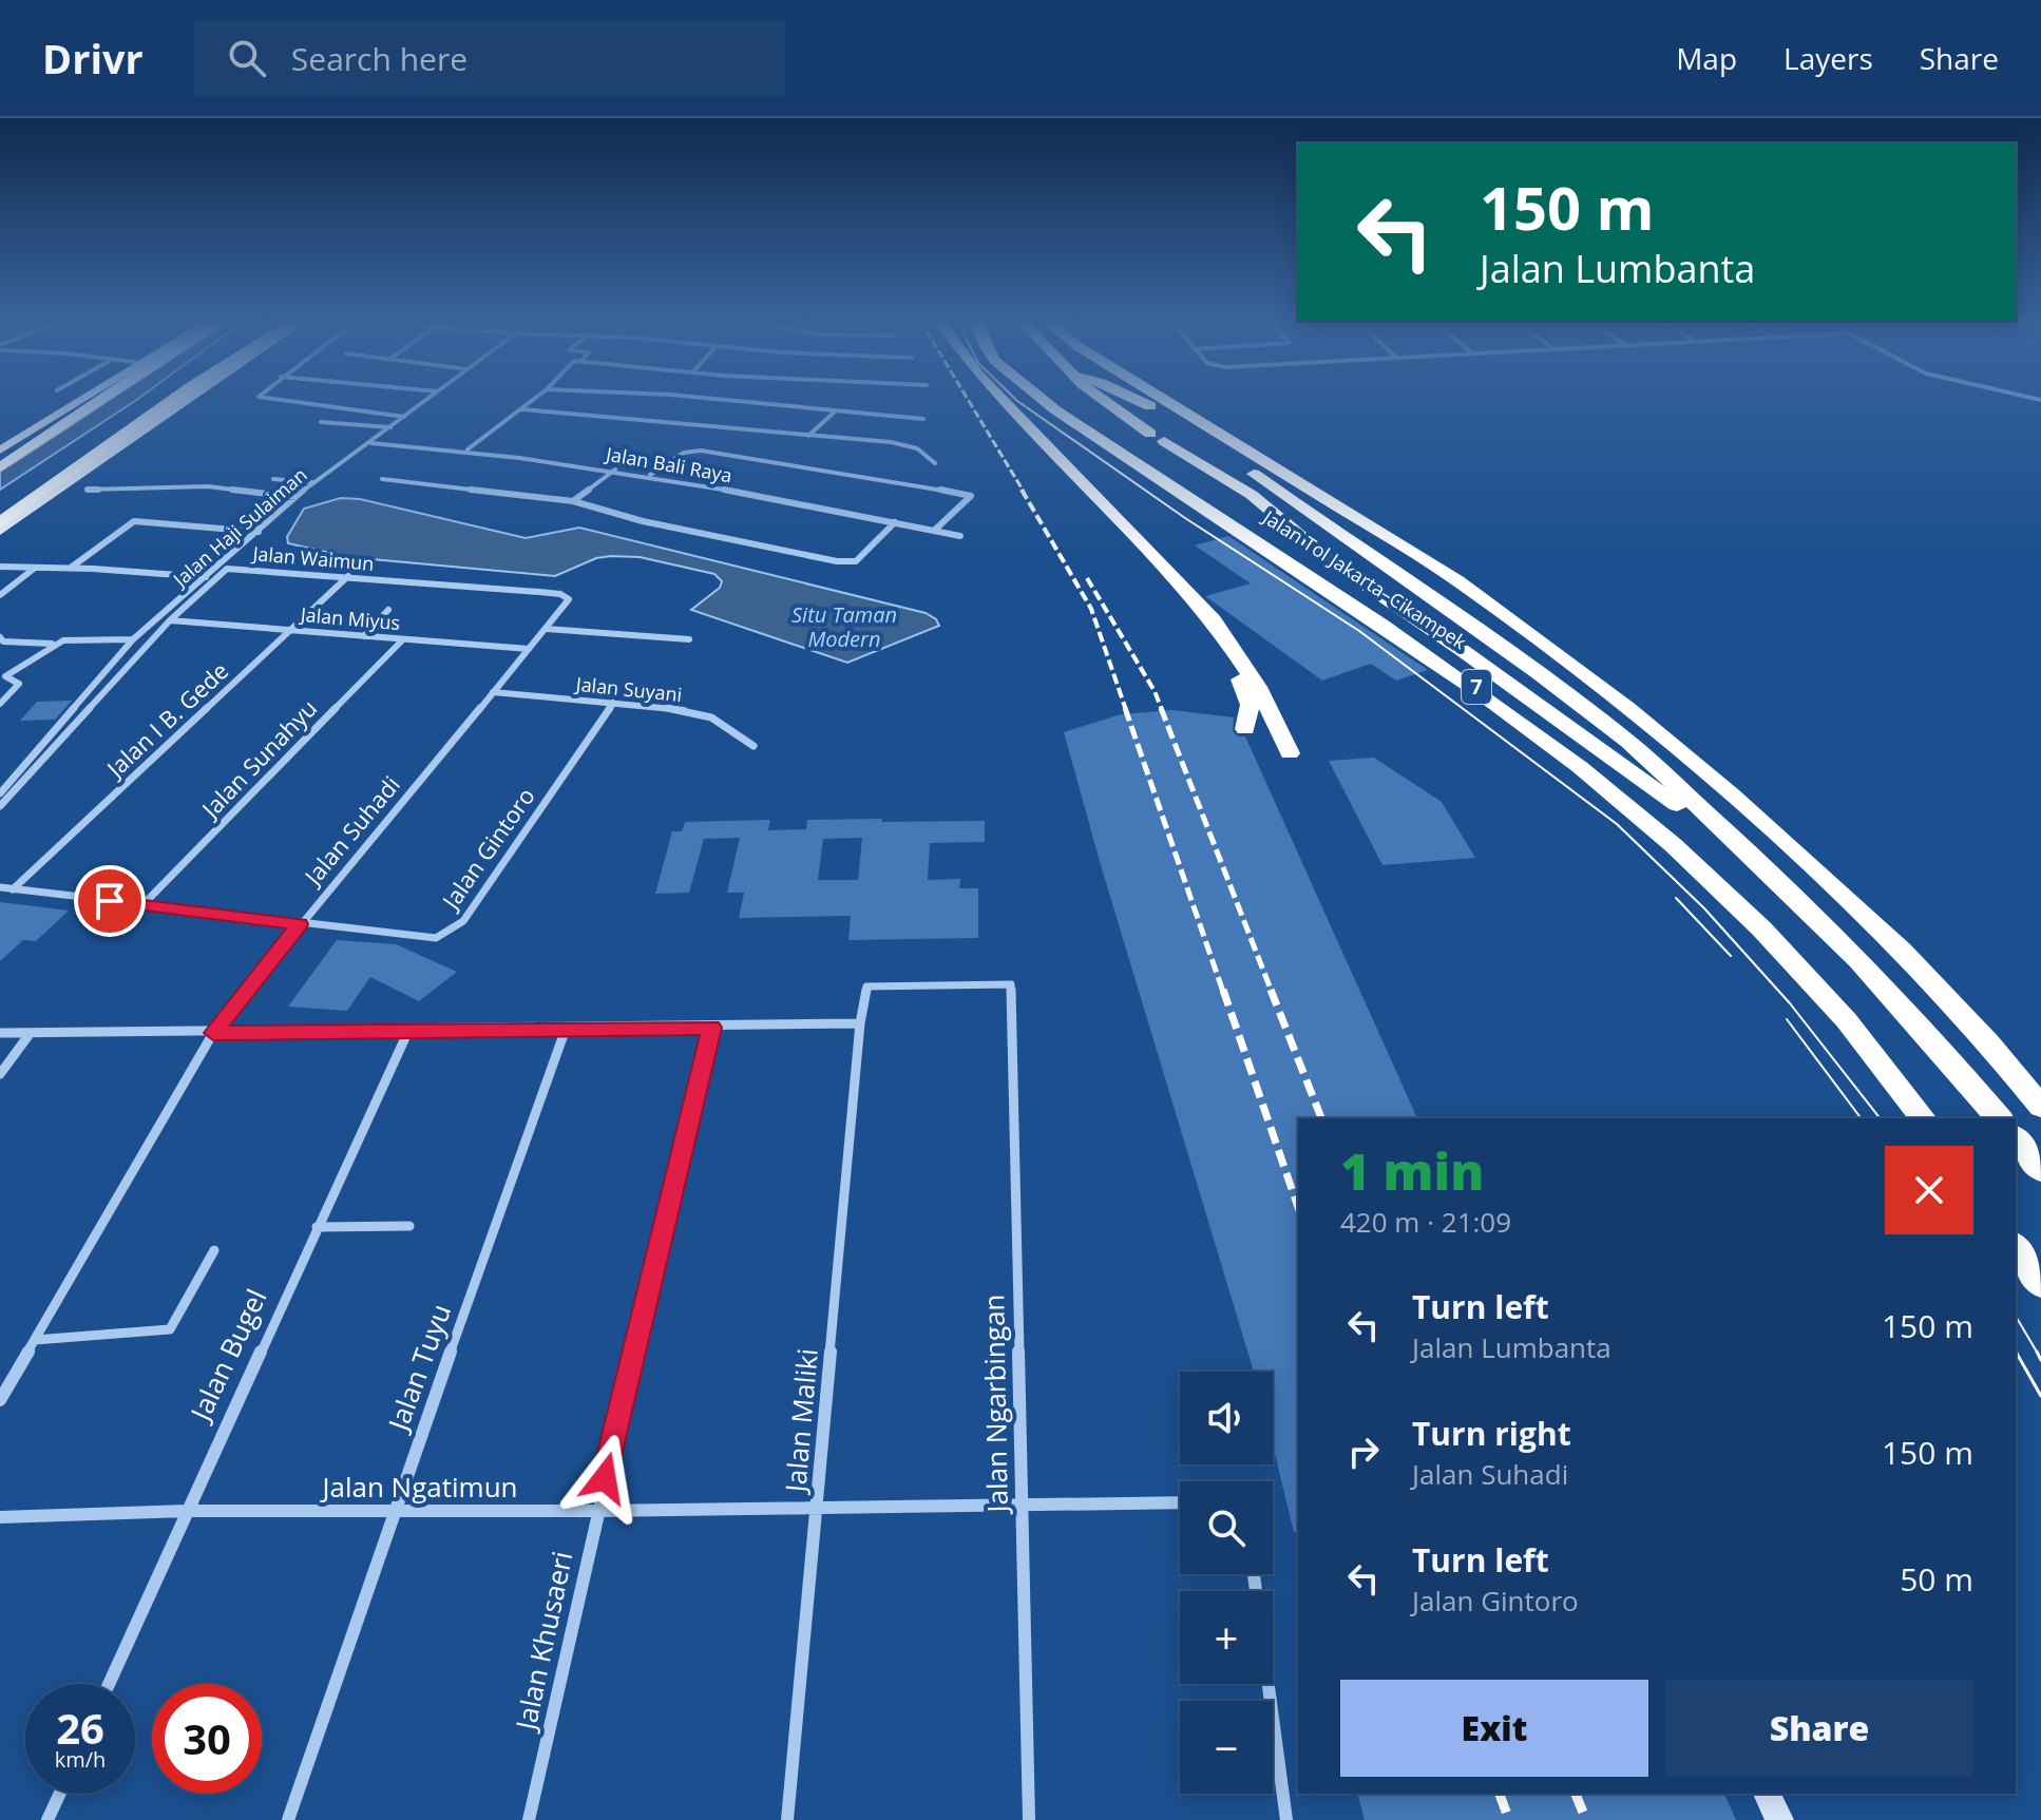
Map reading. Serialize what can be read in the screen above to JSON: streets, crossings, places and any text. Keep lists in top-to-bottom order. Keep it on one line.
{"streets":{"highway":["Jalan Tol Jakarta–Cikampek","7"],"street":["Jalan Bali Raya","Jalan Haji Sulaiman","Jalan Waimun","Jalan Miyus","Jalan Suyani","Jalan I B. Gede","Jalan Sunahyu","Jalan Suhadi","Jalan Gintoro","Jalan Bugel","Jalan Tuyu","Jalan Ngarbingan","Jalan Maliki","Jalan Ngatimun","Jalan Khusaeri"]},"crossings":[["Jalan Bali Raya","Jalan Haji Sulaiman"],["Jalan Waimun","Jalan Miyus"],["Jalan Waimun","Jalan I B. Gede"],["Jalan Waimun","Jalan Suhadi"],["Jalan Miyus","Jalan I B. Gede"],["Jalan Miyus","Jalan Sunahyu"],["Jalan Miyus","Jalan Suhadi"],["Jalan Suyani","Jalan Suhadi"],["Jalan Suyani","Jalan Gintoro"],["Jalan I B. Gede","Jalan Gintoro"],["Jalan Sunahyu","Jalan Gintoro"],["Jalan Suhadi","Jalan Gintoro"],["Jalan Bugel","Jalan Ngatimun"],["Jalan Tuyu","Jalan Ngatimun"],["Jalan Ngarbingan","Jalan Maliki"],["Jalan Ngarbingan","Jalan Ngatimun"],["Jalan Maliki","Jalan Ngatimun"],["Jalan Ngatimun","Jalan Khusaeri"]],"water":["Situ Taman Modern"],"page":{"header":"Drivr","search":"Search here","nav":["Map","Layers","Share"],"turn":["150 m","Jalan Lumbanta"],"heading":["1 min","420 m · 21:09"],"list":[{"name":"Turn left","note":"Jalan Lumbanta","value":"150 m"},{"name":"Turn right","note":"Jalan Suhadi","value":"150 m"},{"name":"Turn left","note":"Jalan Gintoro","value":"50 m"}],"map_buttons":["+","−"],"buttons":["Exit","Share"],"speed":"26 km/h","limit":"30"}}
